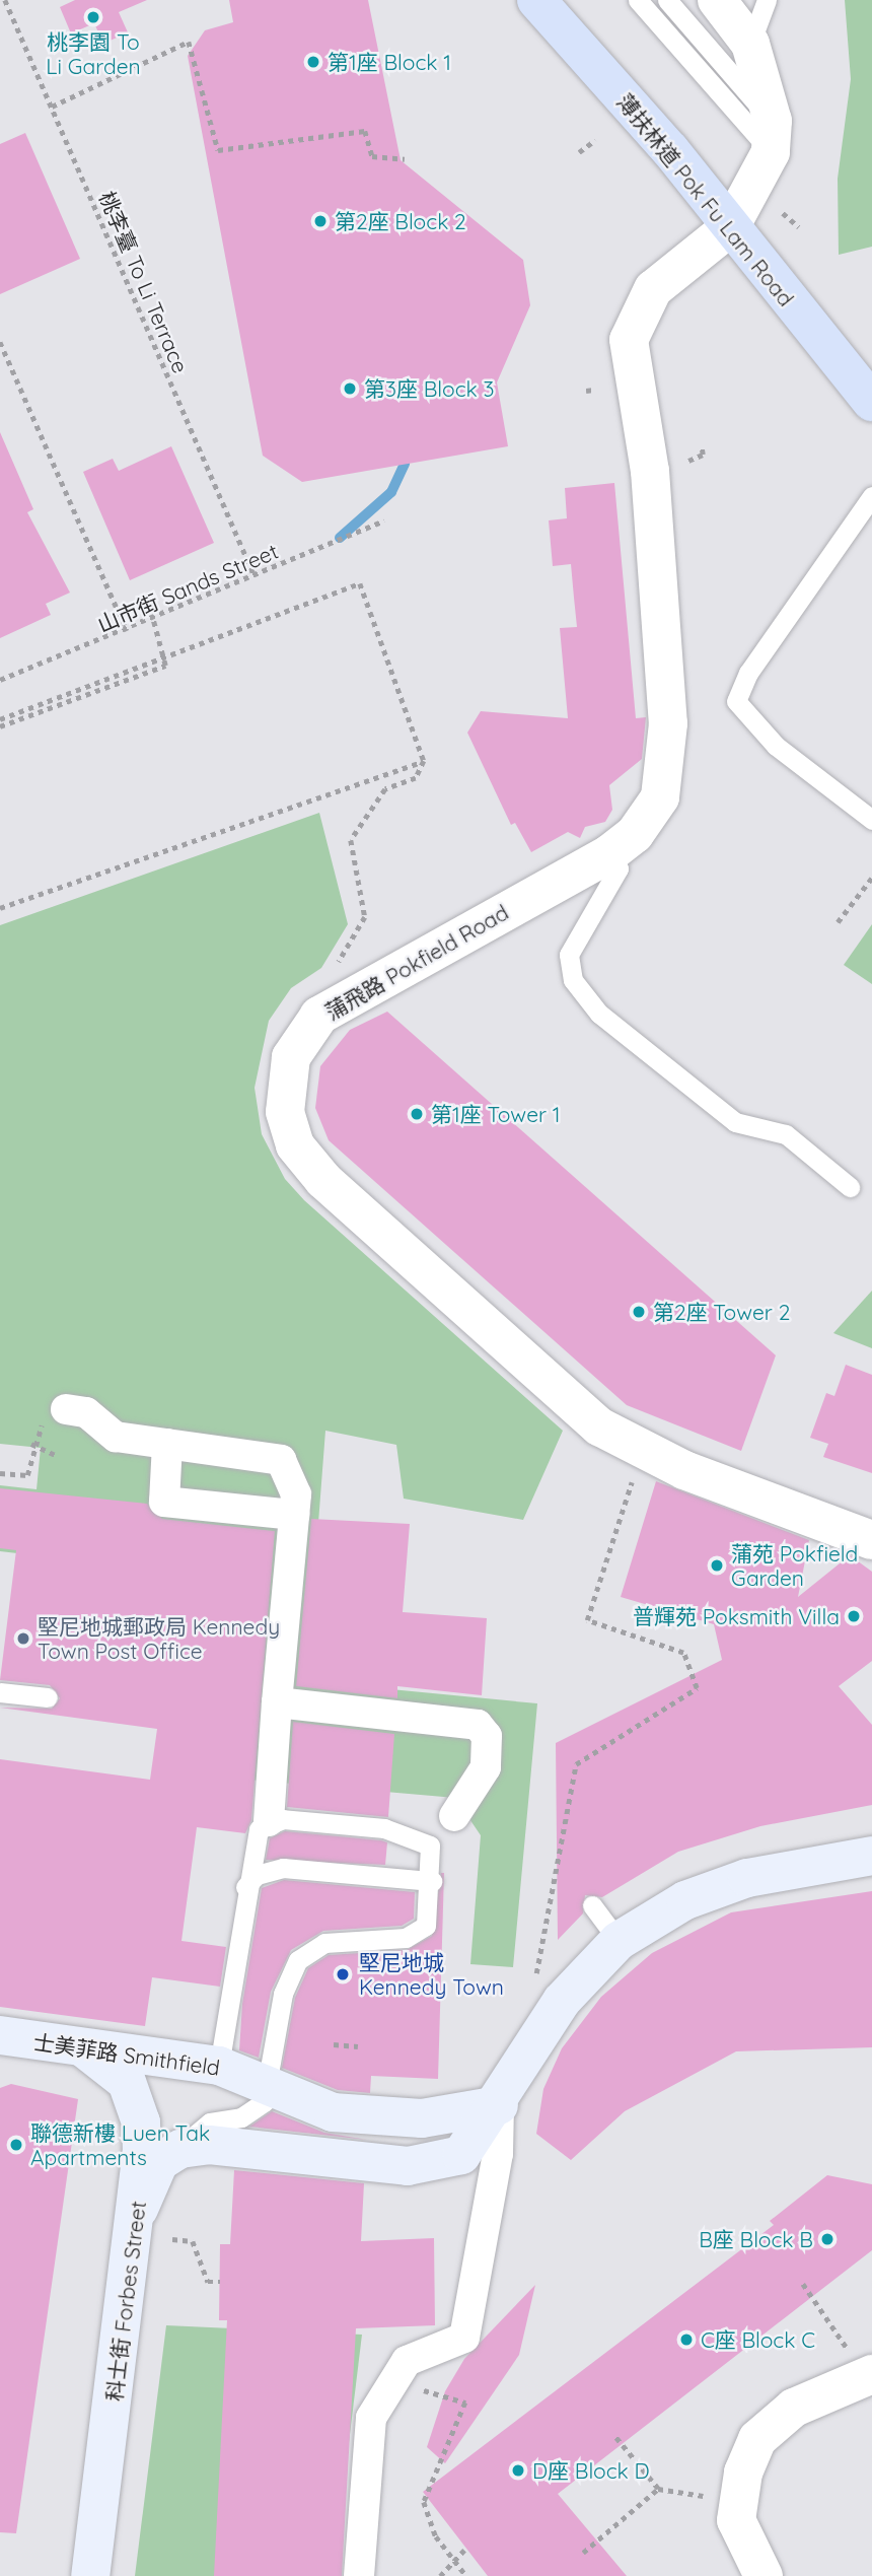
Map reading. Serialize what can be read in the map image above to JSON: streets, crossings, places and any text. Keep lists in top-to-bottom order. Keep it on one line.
{"streets":{"main road":["薄扶林道 Pok Fu Lam Road","士美菲路 Smithfield","科士街 Forbes Street"],"street":["蒲飛路 Pokfield Road"],"path":["桃李臺 To Li Terrace","山市街 Sands Street"]},"crossings":[["薄扶林道 Pok Fu Lam Road","蒲飛路 Pokfield Road"],["桃李臺 To Li Terrace","山市街 Sands Street"],["士美菲路 Smithfield","科士街 Forbes Street"]],"places":["桃李園 To Li Garden","第1座 Block 1","第2座 Block 2","第3座 Block 3","第1座 Tower 1","第2座 Tower 2","蒲苑 Pokfield Garden","普輝苑 Poksmith Villa","堅尼地城郵政局 Kennedy Town Post Office","堅尼地城 Kennedy Town","聯德新樓 Luen Tak Apartments","B座 Block B","C座 Block C","D座 Block D"]}
